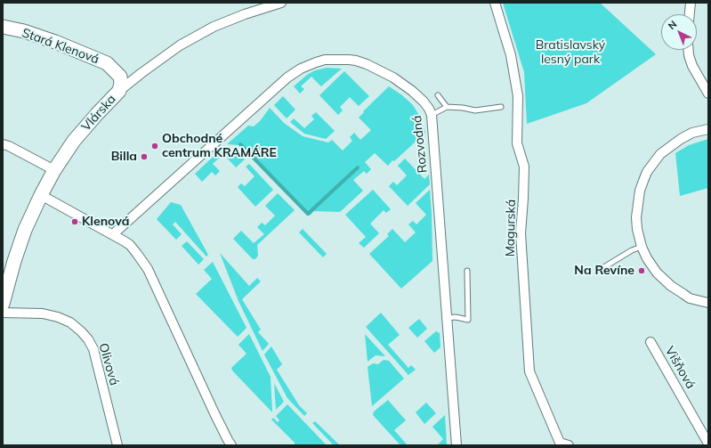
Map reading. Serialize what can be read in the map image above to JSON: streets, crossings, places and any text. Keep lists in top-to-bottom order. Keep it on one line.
{"streets":{"street":["Stará Klenová","Vlárska","Rozvodná","Magurská","Olivová","Višňová"]},"crossings":[["Stará Klenová","Vlárska"]],"parks":["Bratislavský lesný park"],"places":["Obchodné centrum KRAMÁRE","Billa","Klenová","Na Revíne"],"north":"top left"}
